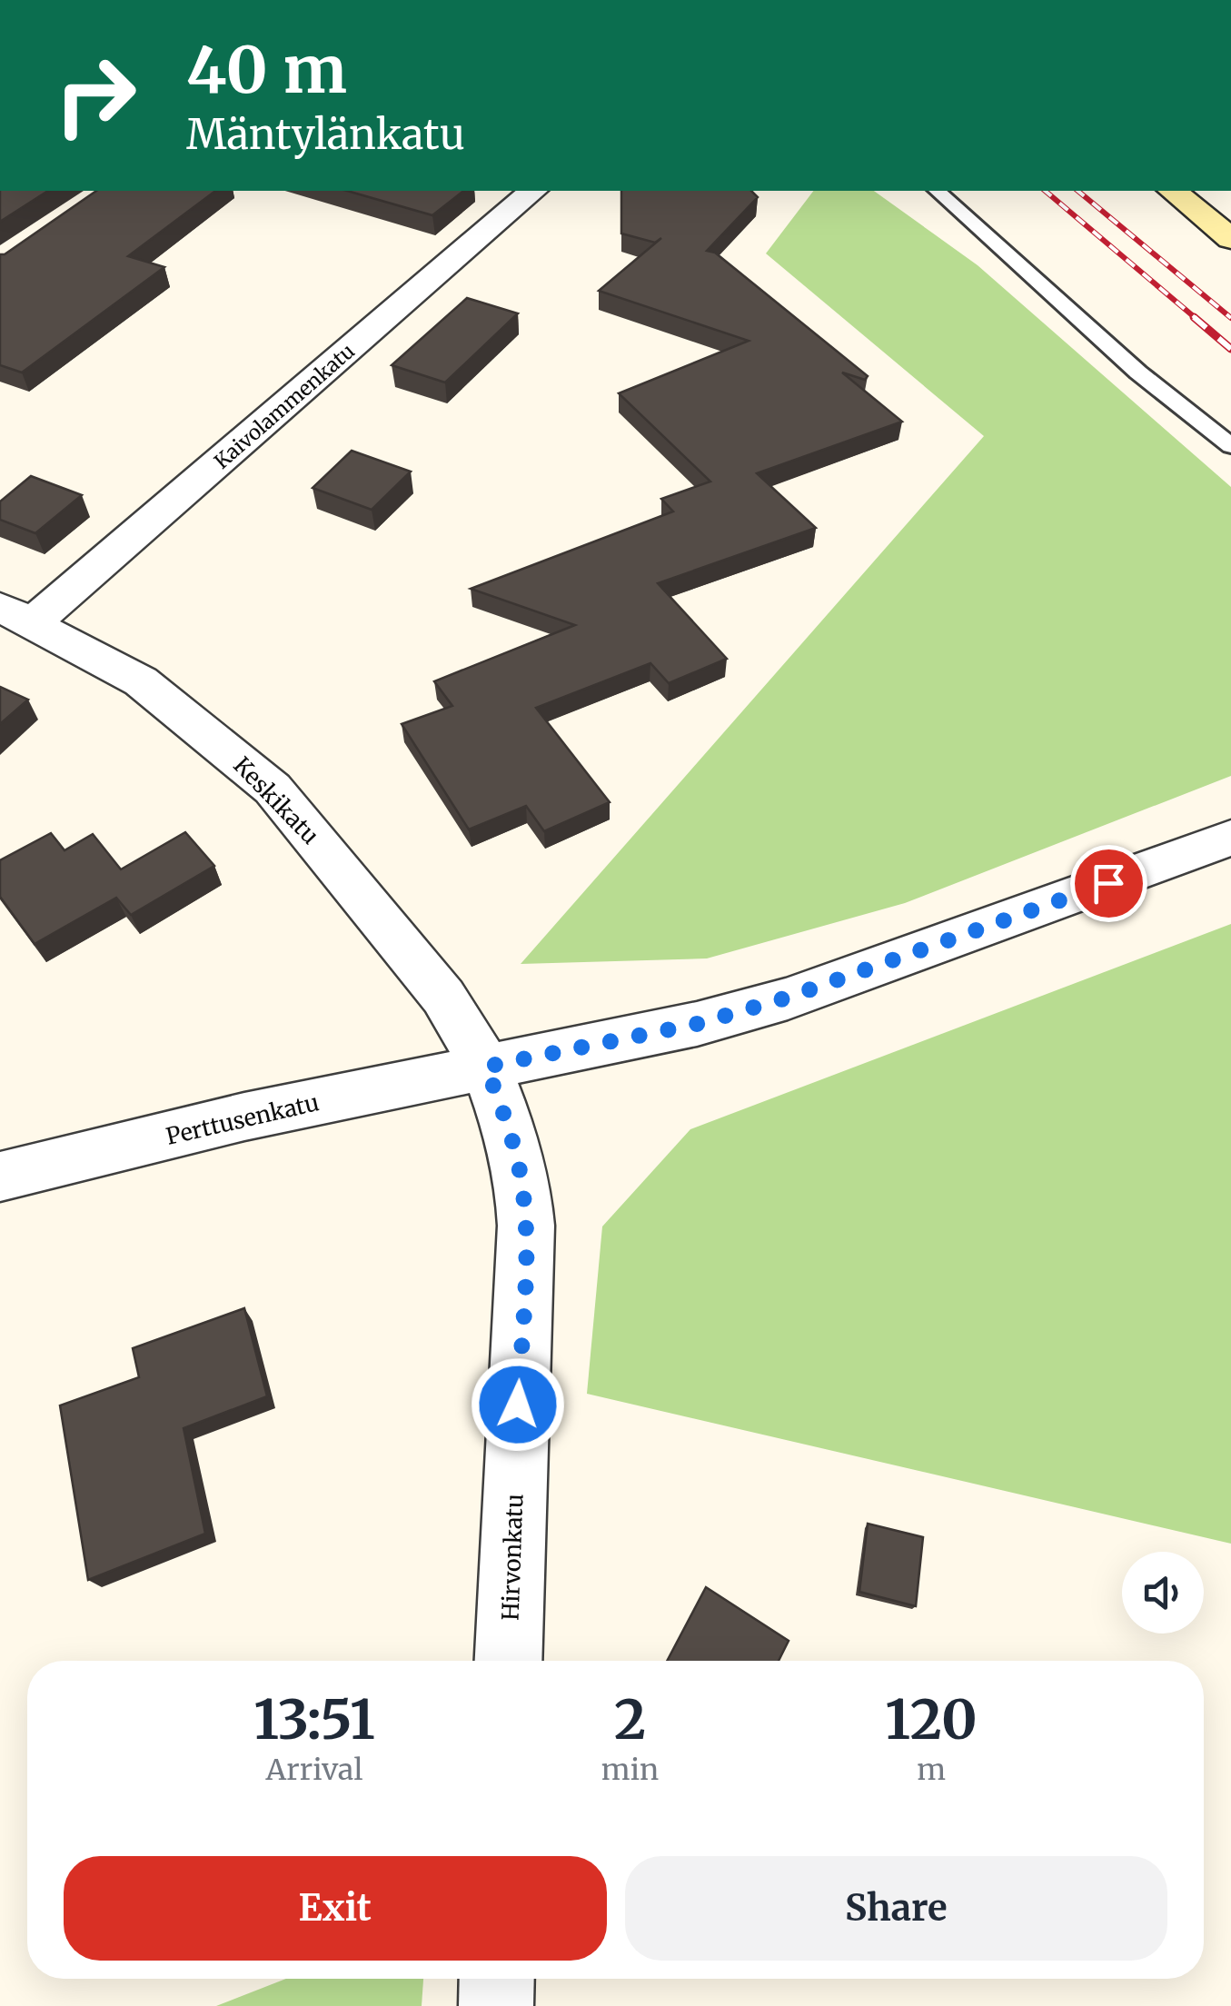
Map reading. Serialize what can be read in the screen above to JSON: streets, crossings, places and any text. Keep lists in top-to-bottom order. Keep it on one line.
{"streets":{"street":["Kaivolammenkatu","Keskikatu","Perttusenkatu","Hirvonkatu"]},"crossings":[["Kaivolammenkatu","Keskikatu"],["Keskikatu","Perttusenkatu"],["Keskikatu","Hirvonkatu"],["Perttusenkatu","Hirvonkatu"]],"page":{"turn":["40 m","Mäntylänkatu"],"eta":["13:51","Arrival","2","min","120","m"],"buttons":["Exit","Share"]}}
